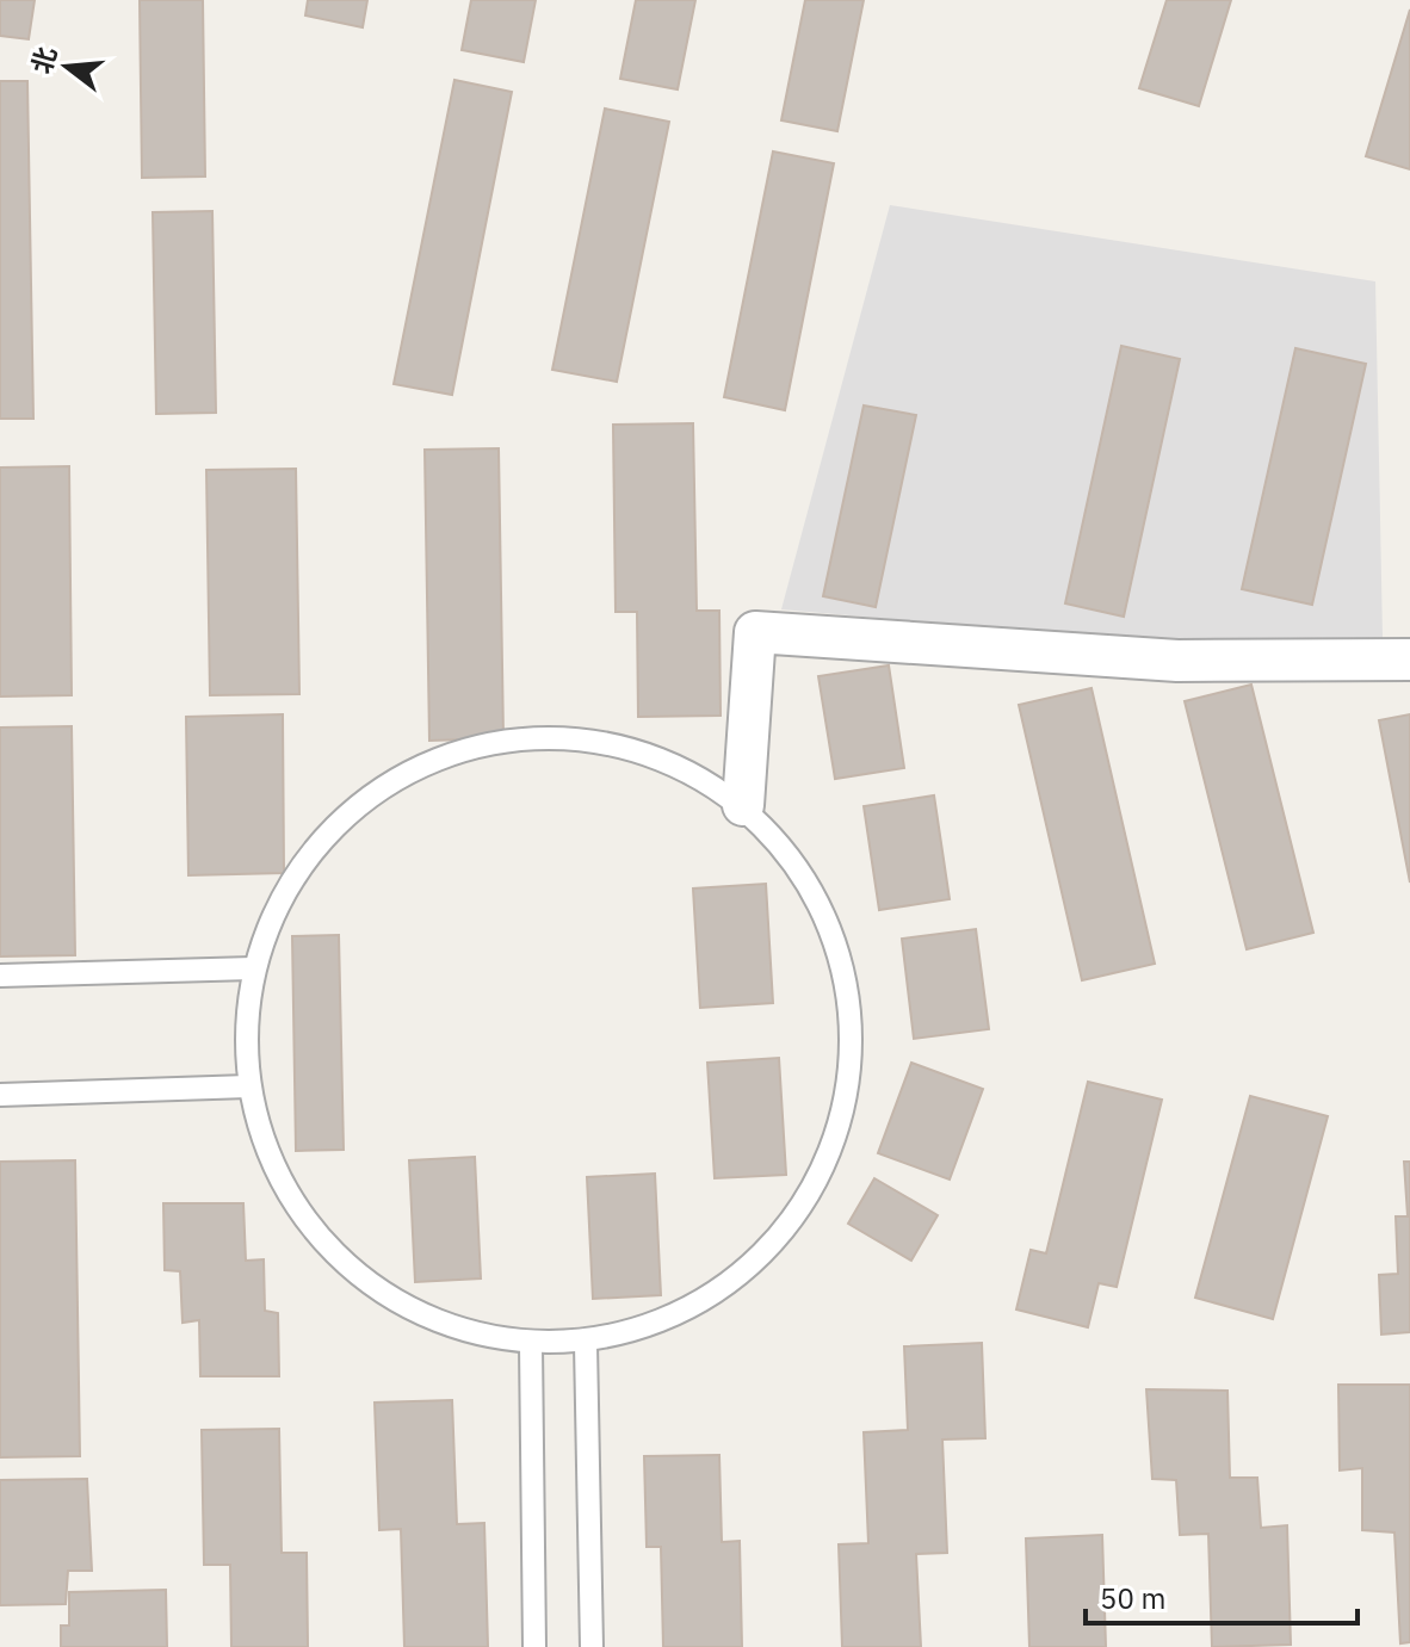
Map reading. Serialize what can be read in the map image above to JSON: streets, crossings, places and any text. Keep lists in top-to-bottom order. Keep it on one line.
{"scale_bar":"50 m","north":"left"}
